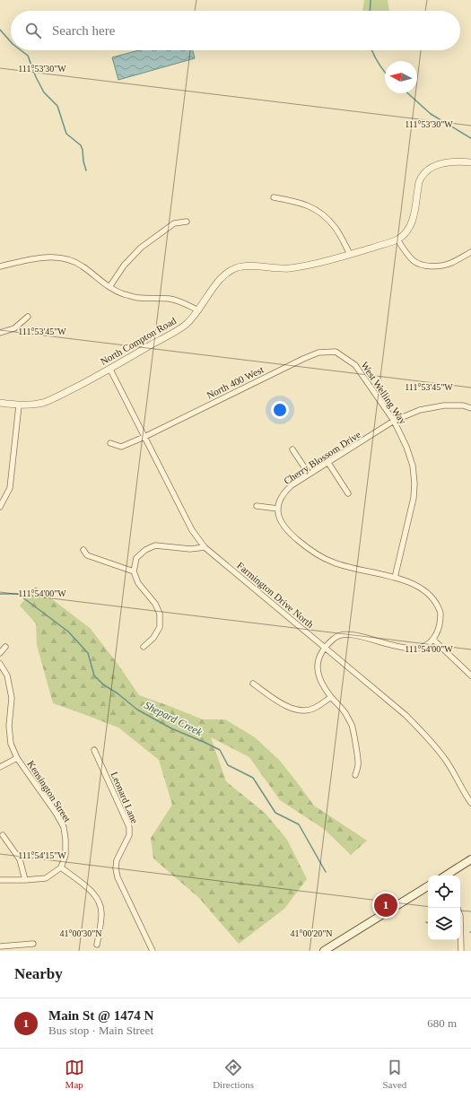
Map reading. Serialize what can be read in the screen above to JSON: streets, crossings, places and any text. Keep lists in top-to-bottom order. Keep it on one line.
{"streets":{"street":["North Compton Road","North 400 West","West Welling Way","Cherry Blossom Drive","Farmington Drive North","Kensington Street","Leonard Lane"]},"crossings":[["North Compton Road","Farmington Drive North"],["North 400 West","West Welling Way"],["North 400 West","Farmington Drive North"],["West Welling Way","Cherry Blossom Drive"]],"water":["Shepard Creek"],"north":"left","page":{"search":"Search here","pins":"1","heading":"Nearby","list":[{"mark":"1","name":"Main St @ 1474 N","note":"Bus stop · Main Street","value":"680 m"}],"nav":["Map","Directions","Saved"]},"coordinates":["111°53'30\"W","111°53'45\"W","111°54'00\"W","111°54'15\"W","41°00'30\"N","41°00'20\"N"]}
